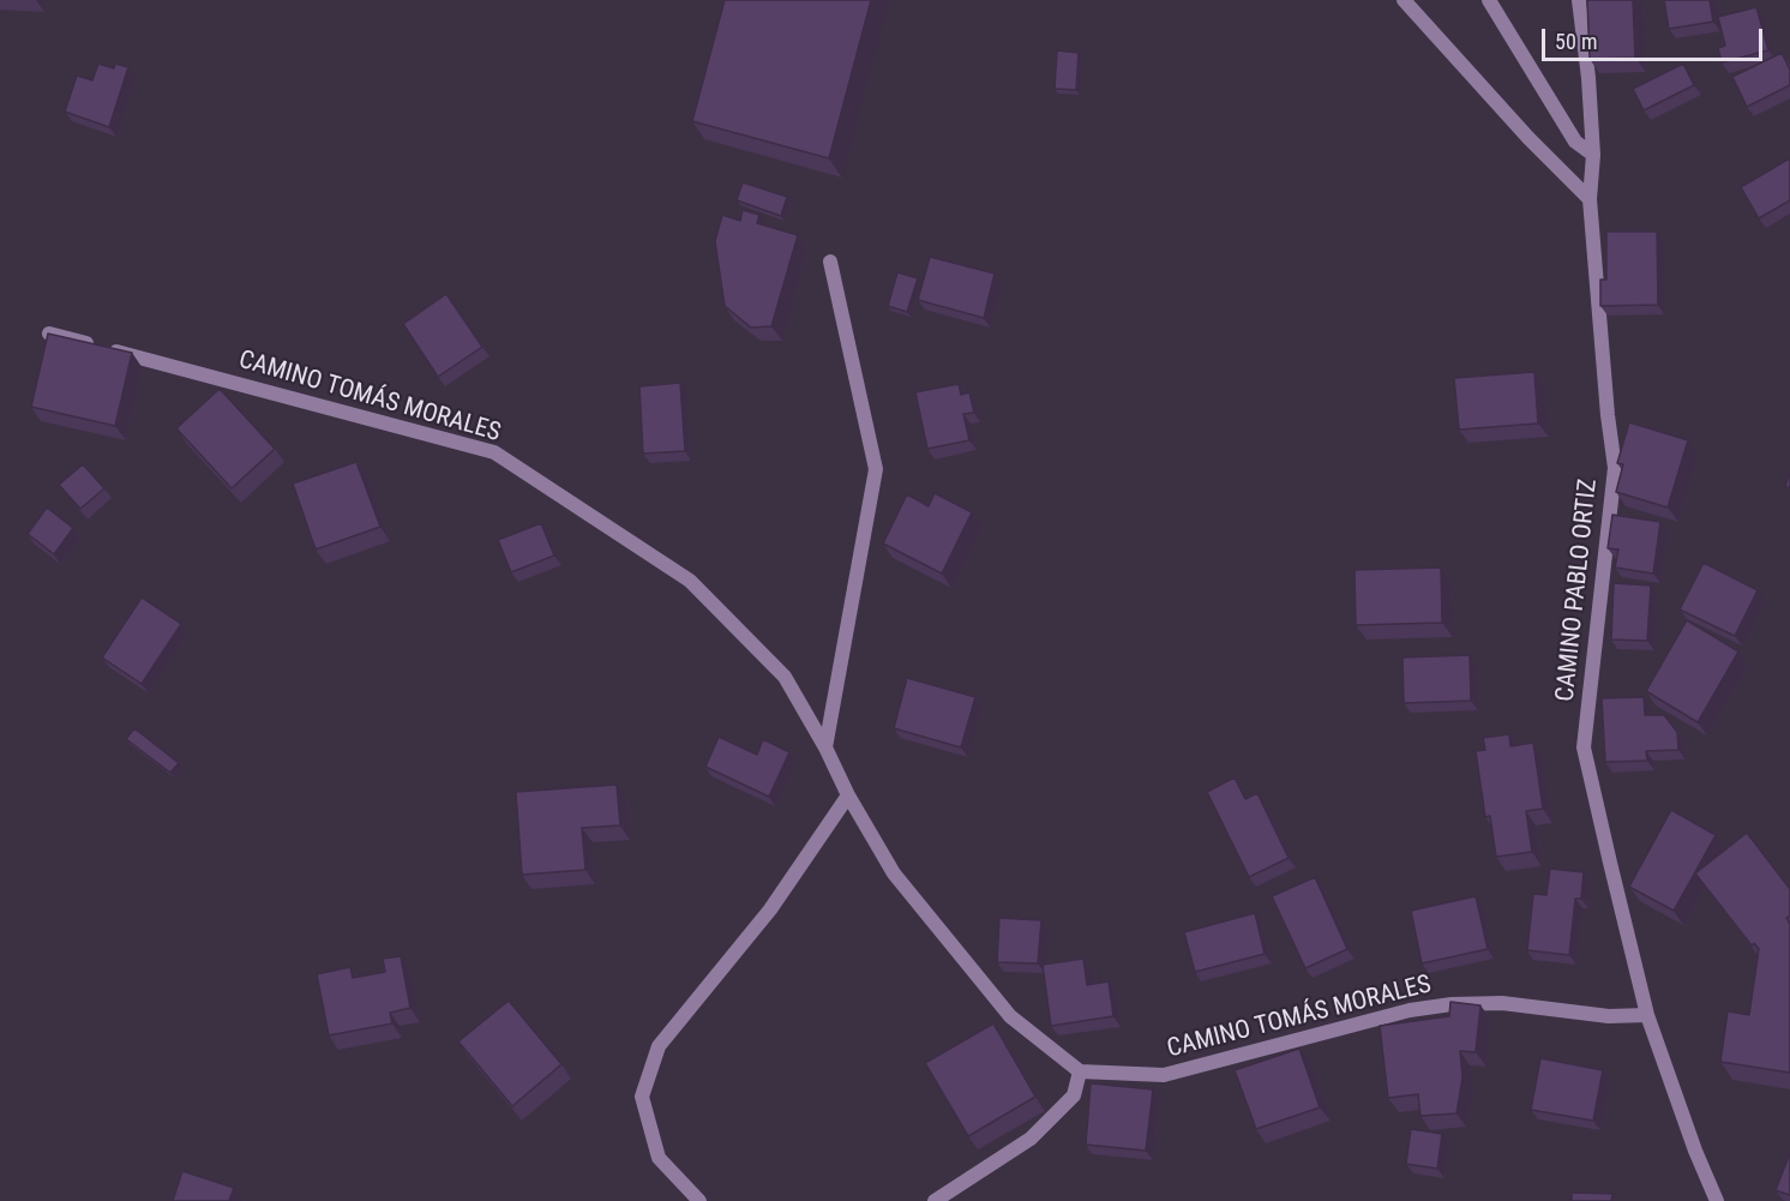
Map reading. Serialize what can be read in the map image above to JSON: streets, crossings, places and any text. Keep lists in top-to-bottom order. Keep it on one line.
{"streets":{"street":["CAMINO TOMÁS MORALES","CAMINO PABLO ORTIZ"]},"crossings":[["CAMINO TOMÁS MORALES","CAMINO PABLO ORTIZ"]],"scale_bar":"50 m"}
